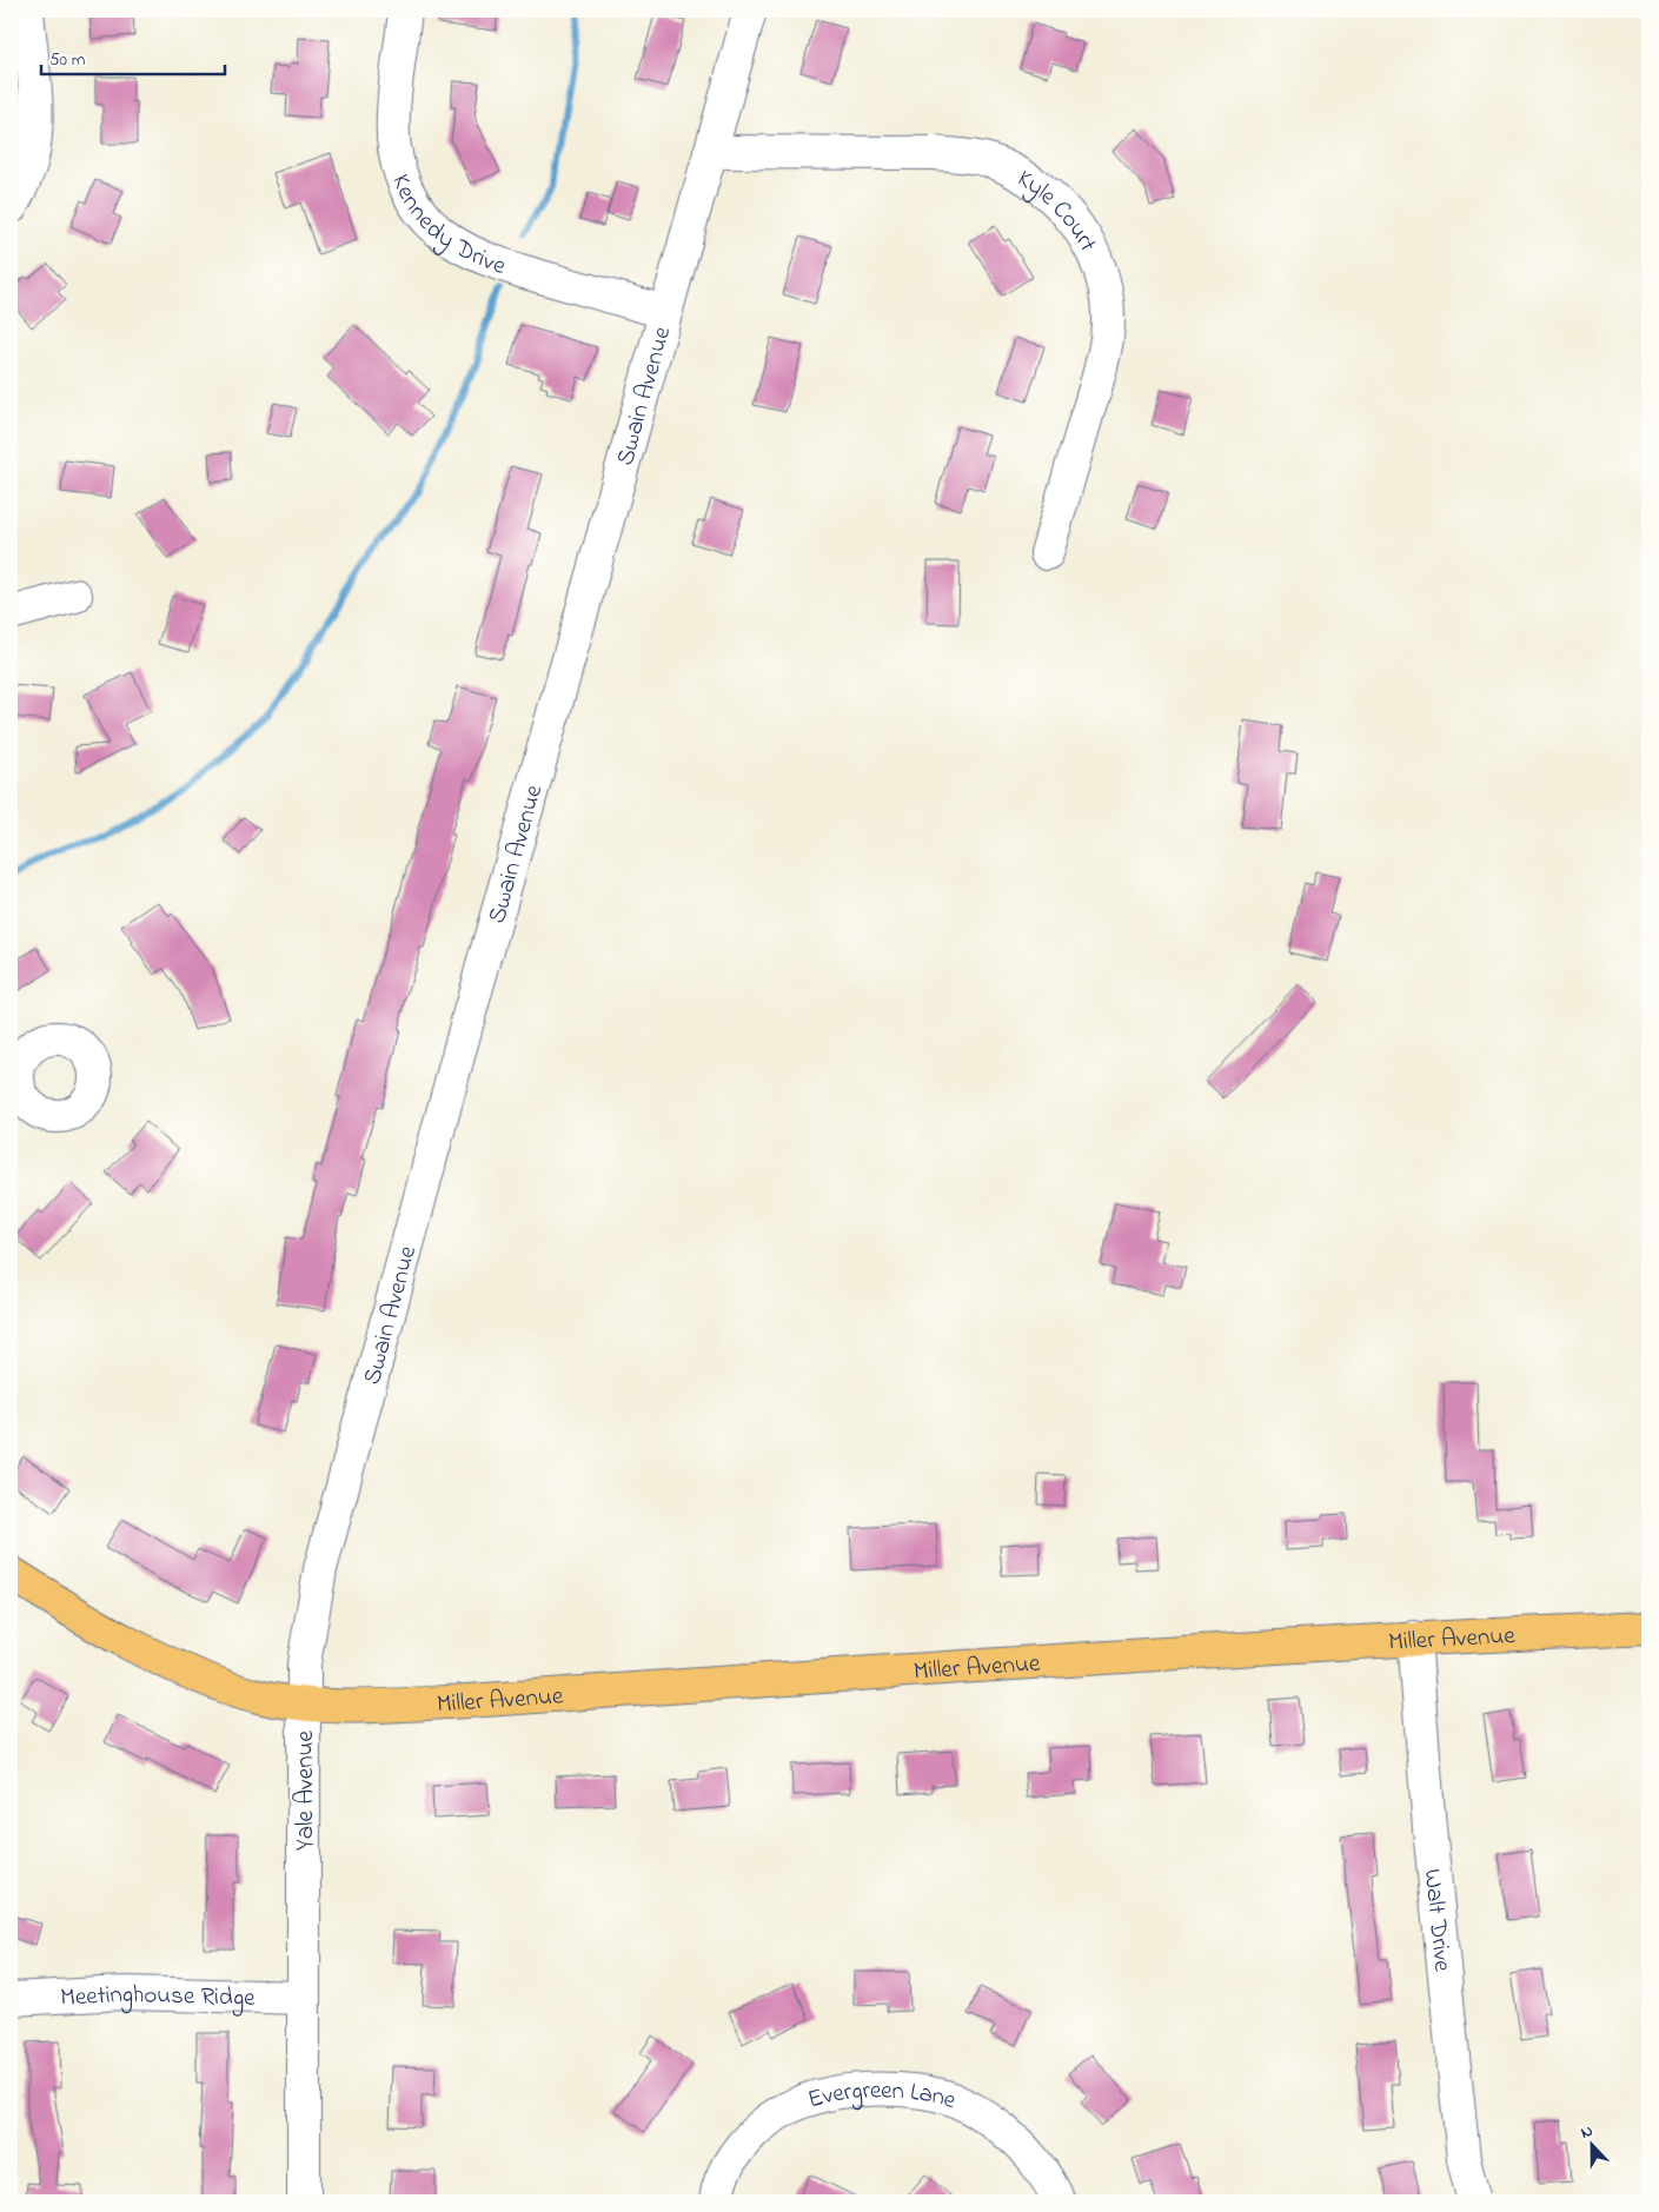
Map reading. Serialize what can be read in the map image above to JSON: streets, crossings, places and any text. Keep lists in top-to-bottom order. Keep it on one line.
{"streets":{"main road":["Miller Avenue","Yale Avenue"],"street":["Kyle Court","Kennedy Drive","Swain Avenue","Walt Drive","Meetinghouse Ridge","Evergreen Lane"]},"crossings":[["Kyle Court","Swain Avenue"],["Kennedy Drive","Swain Avenue"],["Swain Avenue","Miller Avenue"],["Swain Avenue","Yale Avenue"],["Miller Avenue","Yale Avenue"],["Miller Avenue","Walt Drive"],["Yale Avenue","Meetinghouse Ridge"]],"scale_bar":"50 m","north":"top"}
